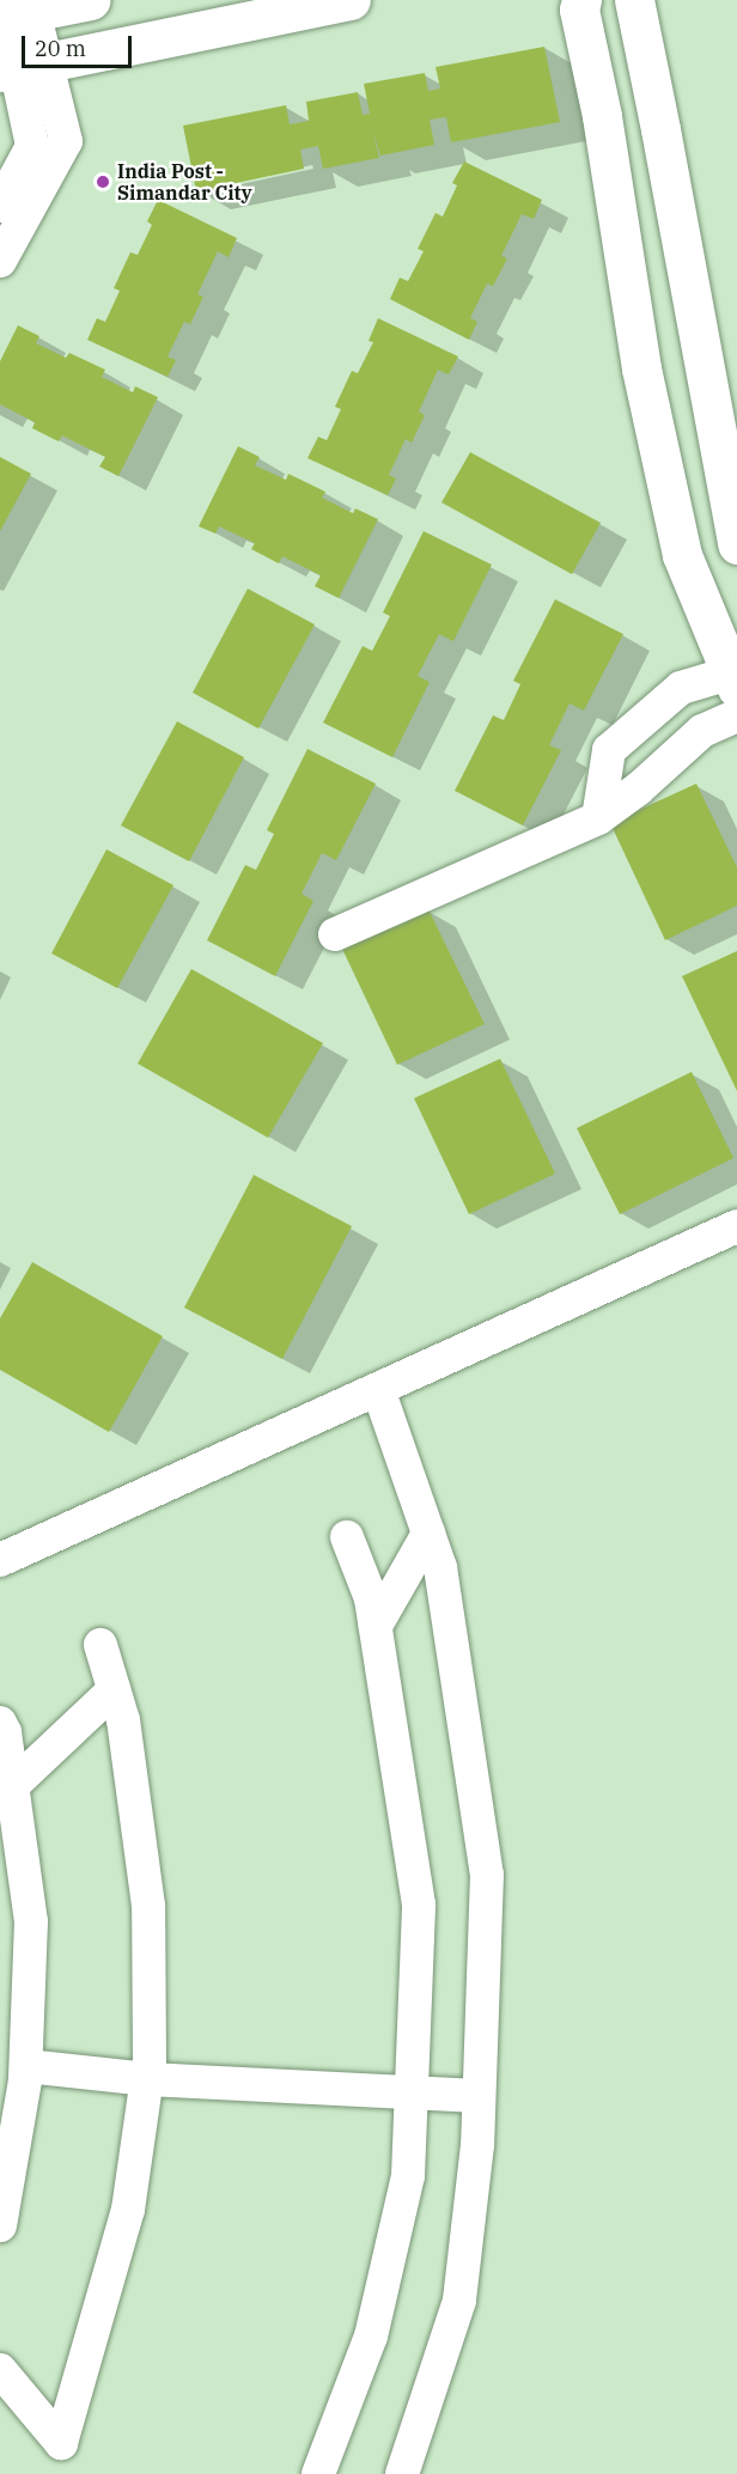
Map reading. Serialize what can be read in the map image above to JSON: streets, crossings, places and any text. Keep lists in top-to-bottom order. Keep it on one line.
{"places":["India Post - Simandar City"],"scale_bar":"20 m"}
